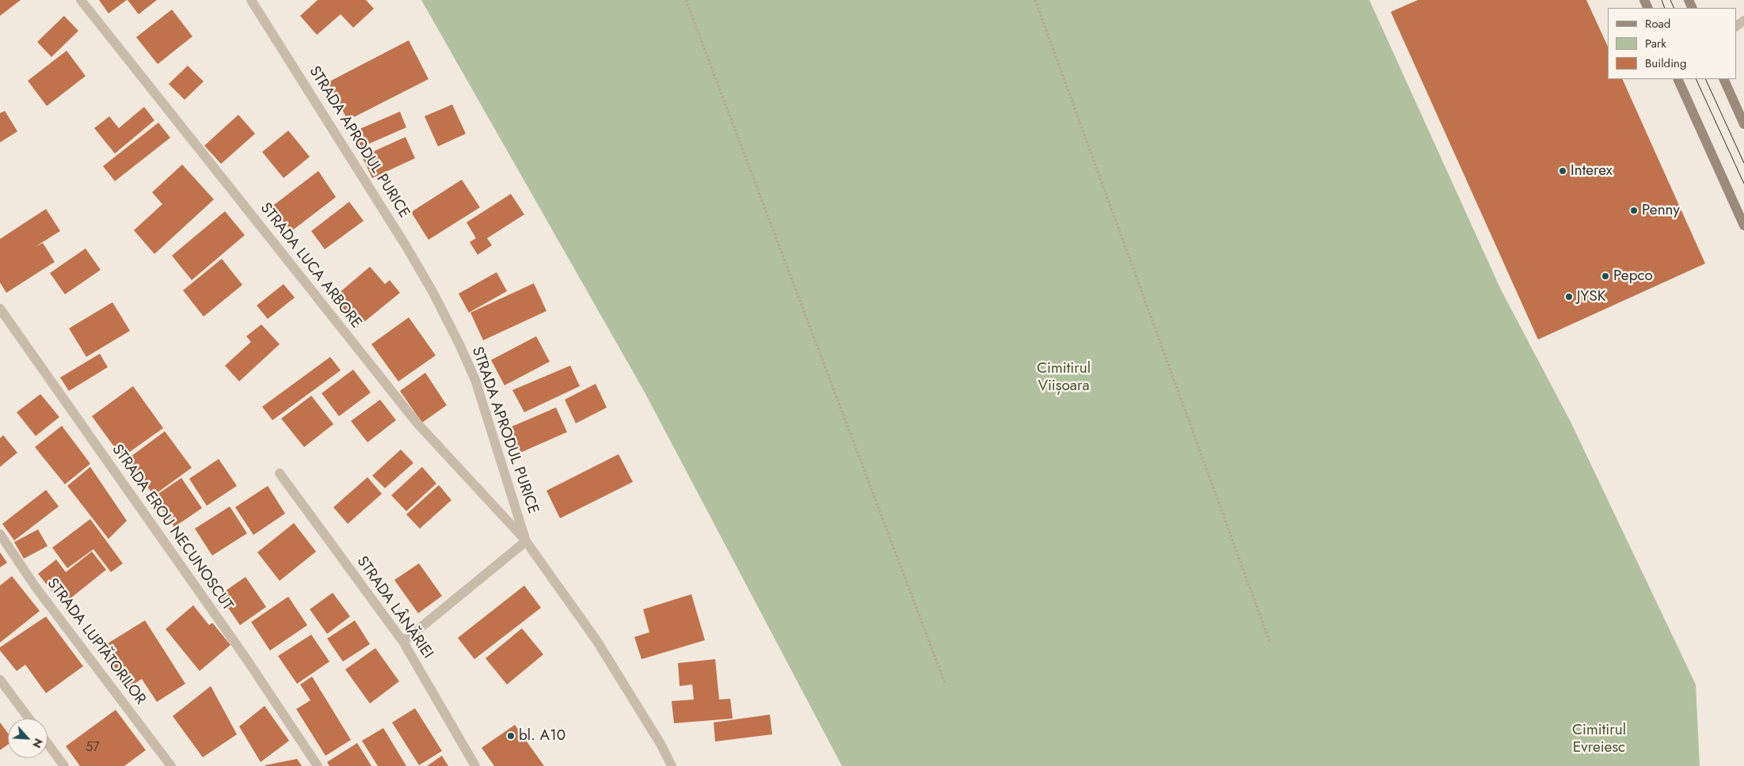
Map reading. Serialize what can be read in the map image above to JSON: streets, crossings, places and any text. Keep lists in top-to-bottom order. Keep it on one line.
{"streets":{"street":["STRADA APRODUL PURICE","STRADA LUCA ARBORE","STRADA EROU NECUNOSCUT","STRADA LÂNĂRIEI","STRADA LUPTĂTORILOR"]},"crossings":[["STRADA APRODUL PURICE","STRADA LUCA ARBORE"]],"parks":["Cimitirul Viișoara","Cimitirul Evreiesc"],"places":["Interex","Penny","Pepco","JYSK","bl. A10"],"house_numbers":["57"],"legend":["Road","Park","Building"],"north":"bottom right"}
